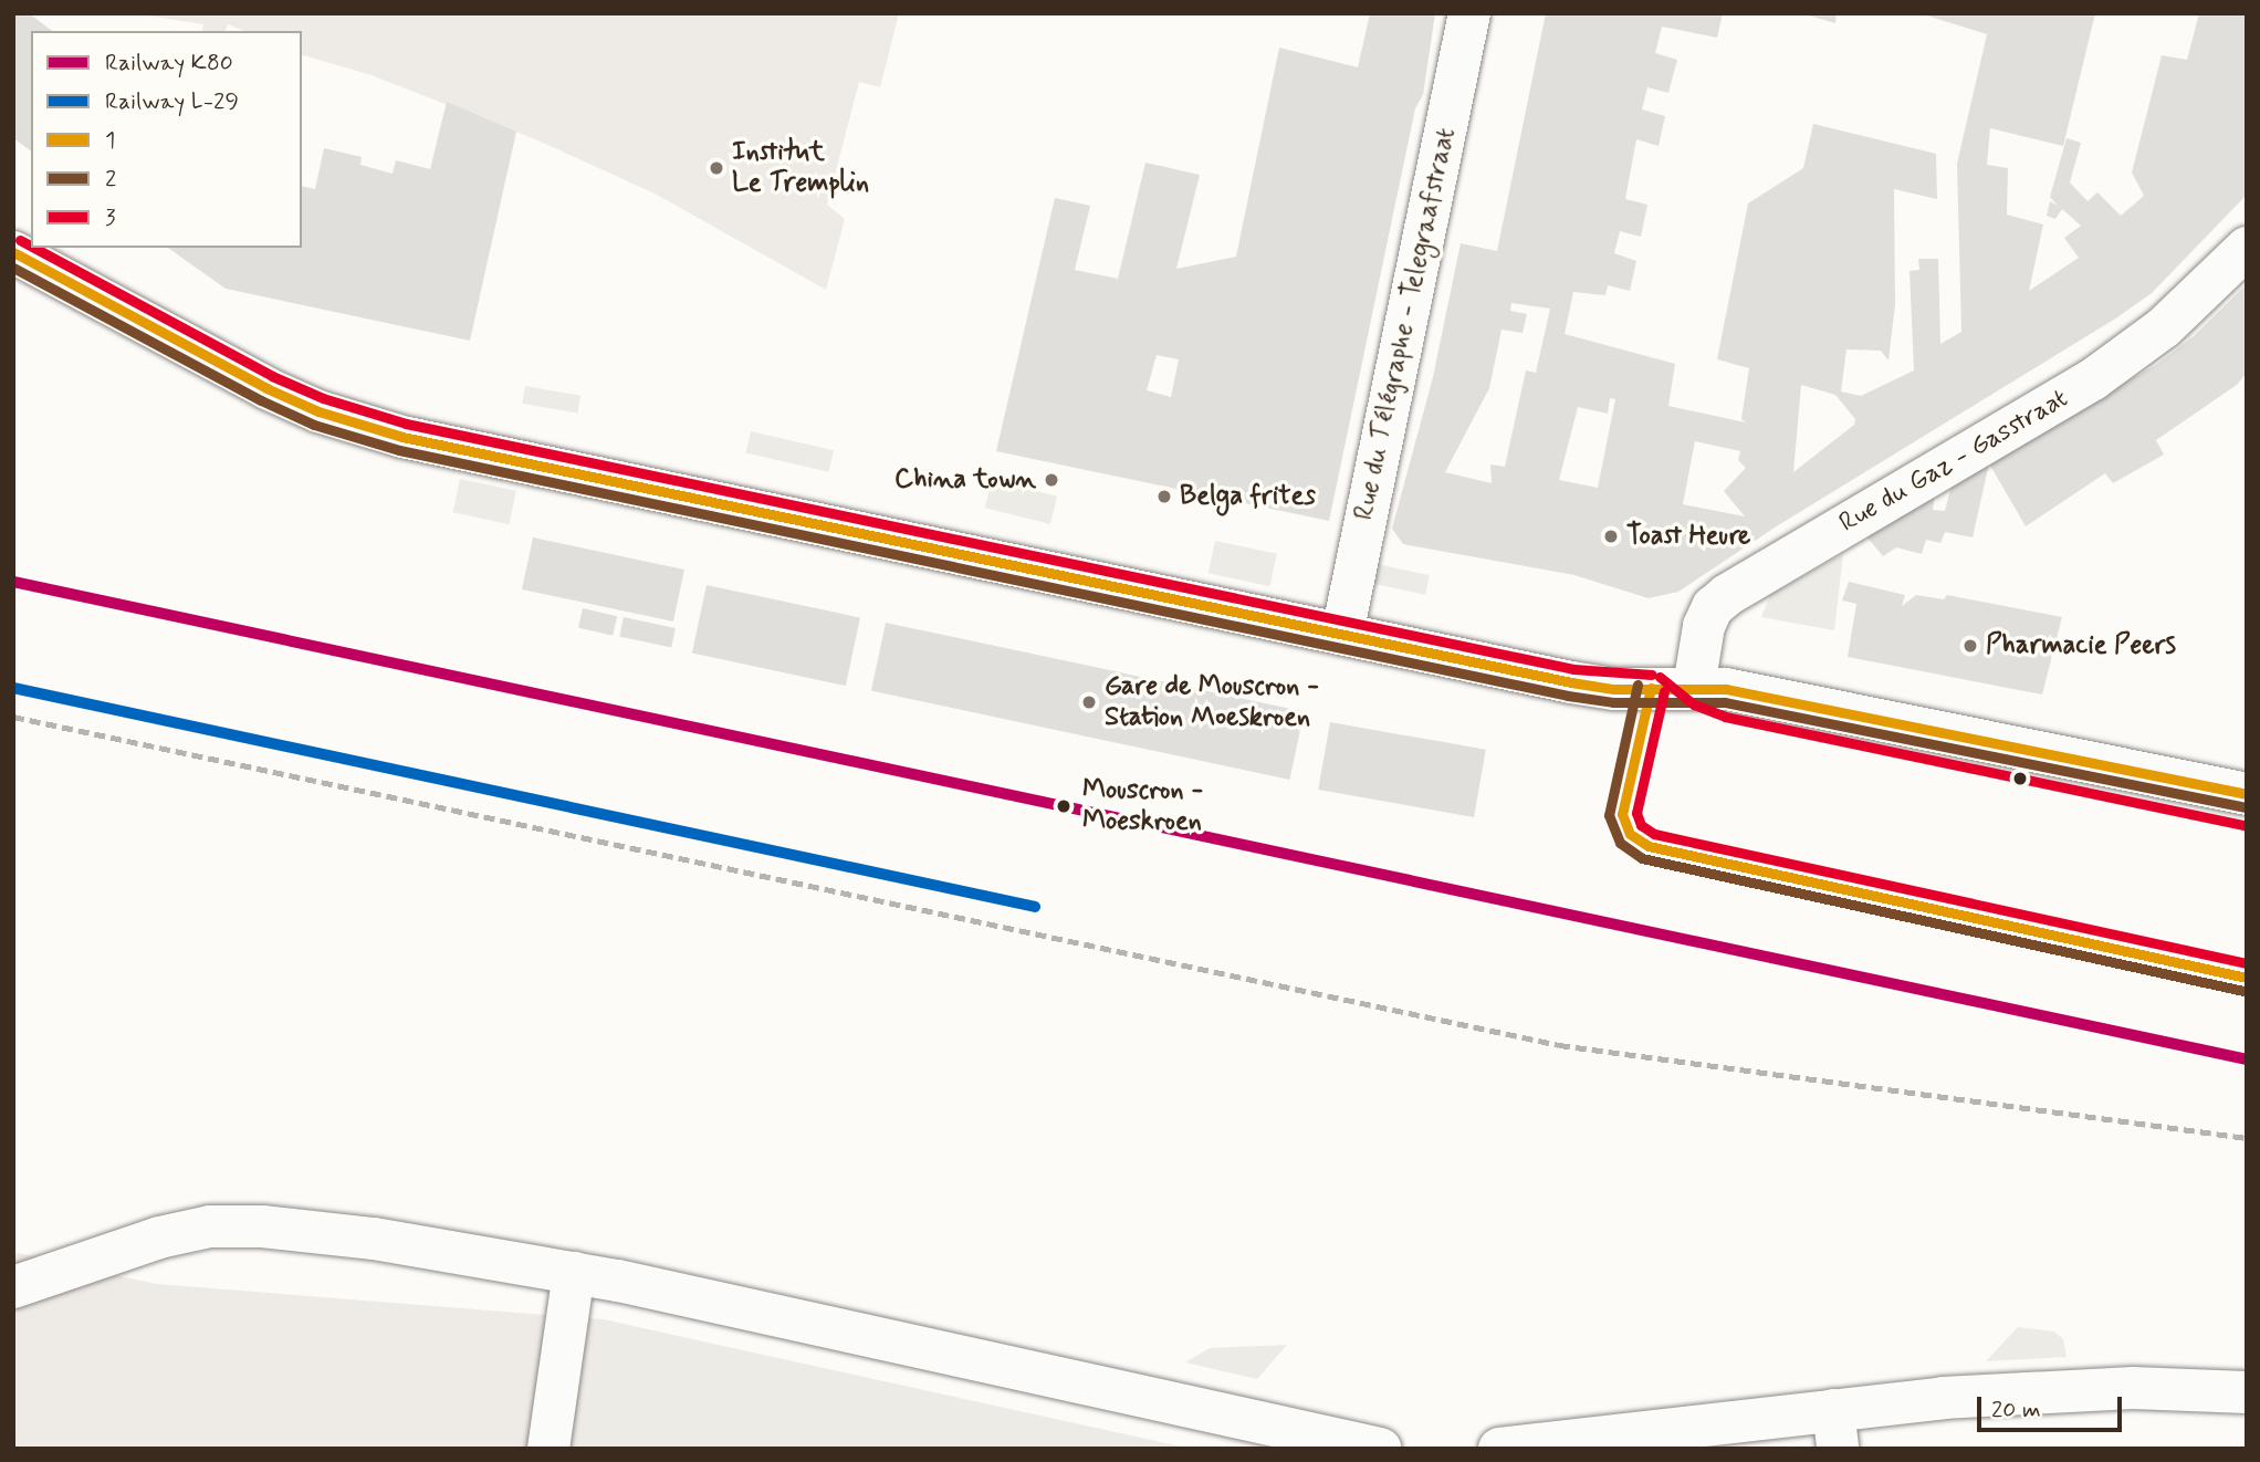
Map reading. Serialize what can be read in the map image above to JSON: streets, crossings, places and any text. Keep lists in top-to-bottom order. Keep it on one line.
{"streets":{"street":["Rue du Télégraphe - Telegraafstraat","Rue du Gaz - Gasstraat"]},"places":["Institut Le Tremplin","China town","Belga frites","Toast Heure","Pharmacie Peers","Gare de Mouscron - Station Moeskroen","Mouscron - Moeskroen"],"lines":["transit line 3","transit line 1","transit line 2","rail line K80","rail line L-29"],"legend":["Railway K80","Railway L-29","1","2","3"],"scale_bar":"20 m"}
